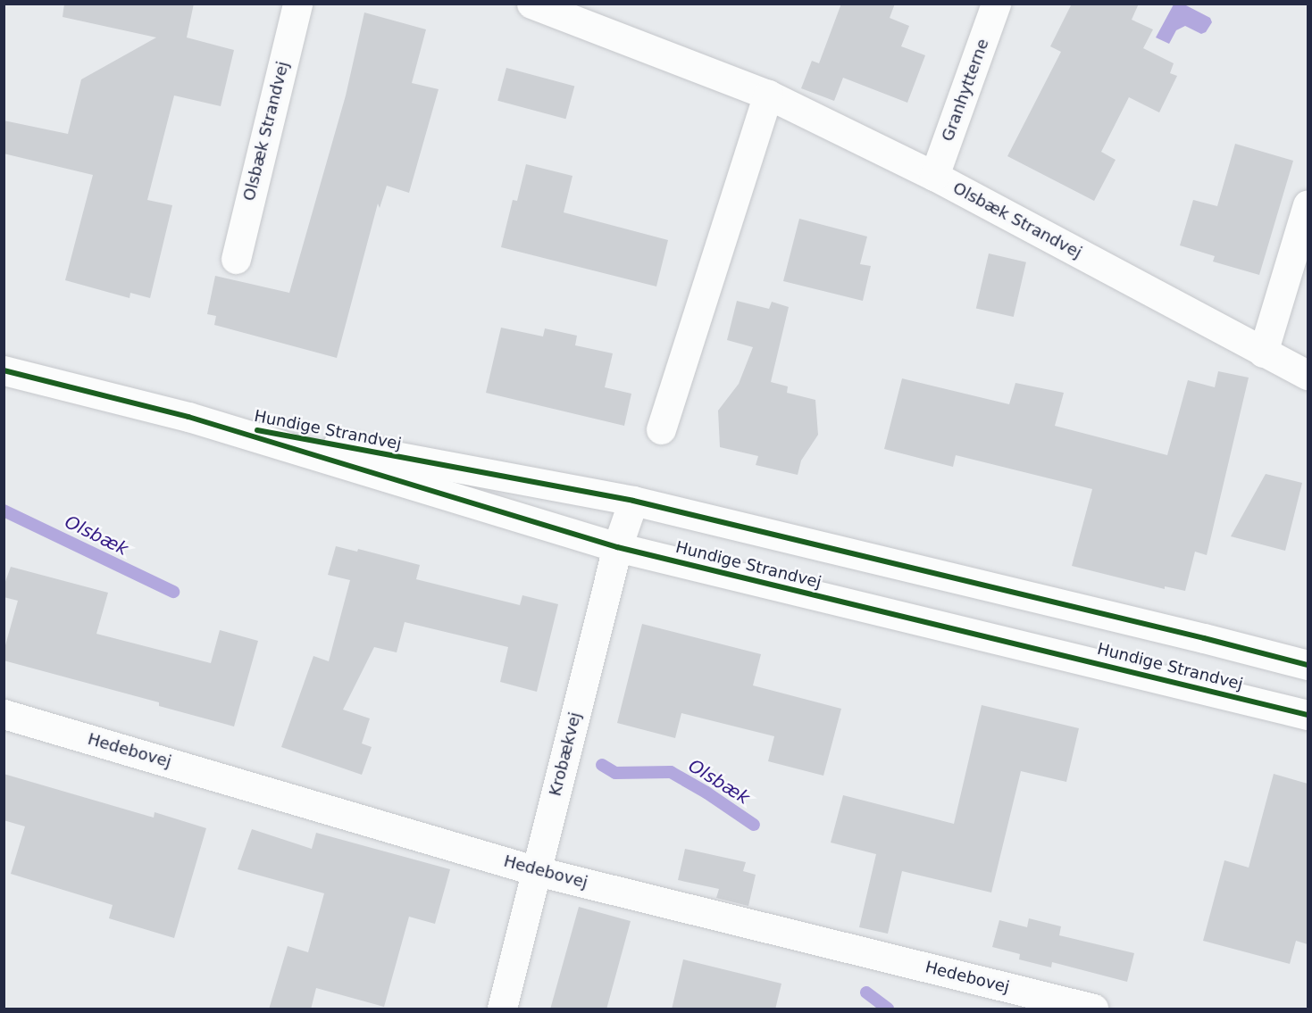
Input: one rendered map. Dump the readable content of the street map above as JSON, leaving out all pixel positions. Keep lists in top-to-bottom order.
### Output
{
  "streets": {
    "street": [
      "Granhytterne",
      "Olsbæk Strandvej",
      "Hundige Strandvej",
      "Hedebovej",
      "Krobækvej"
    ]
  },
  "crossings": [
    ["Granhytterne", "Olsbæk Strandvej"],
    ["Hundige Strandvej", "Krobækvej"],
    ["Hedebovej", "Krobækvej"]
  ],
  "water": ["Olsbæk"]
}
